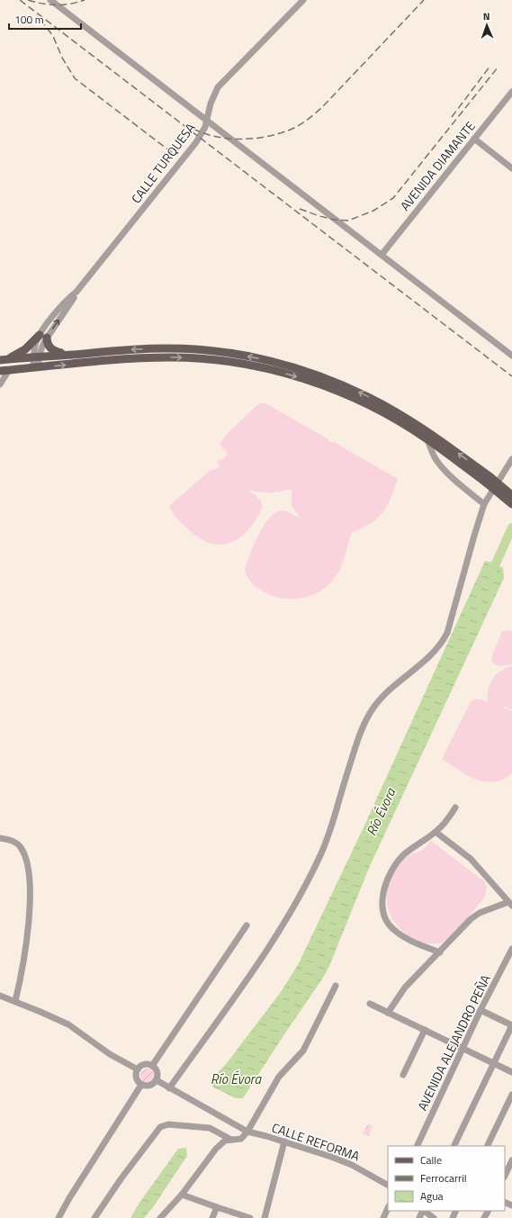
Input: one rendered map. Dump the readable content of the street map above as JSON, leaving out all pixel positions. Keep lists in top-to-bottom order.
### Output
{
  "streets": {
    "street": [
      "CALLE TURQUESA",
      "AVENIDA DIAMANTE",
      "AVENIDA ALEJANDRO PEÑA",
      "CALLE REFORMA"
    ]
  },
  "water": ["Río Évora"],
  "legend": ["Calle", "Ferrocarril", "Agua"],
  "scale_bar": "100 m",
  "north": "top"
}
